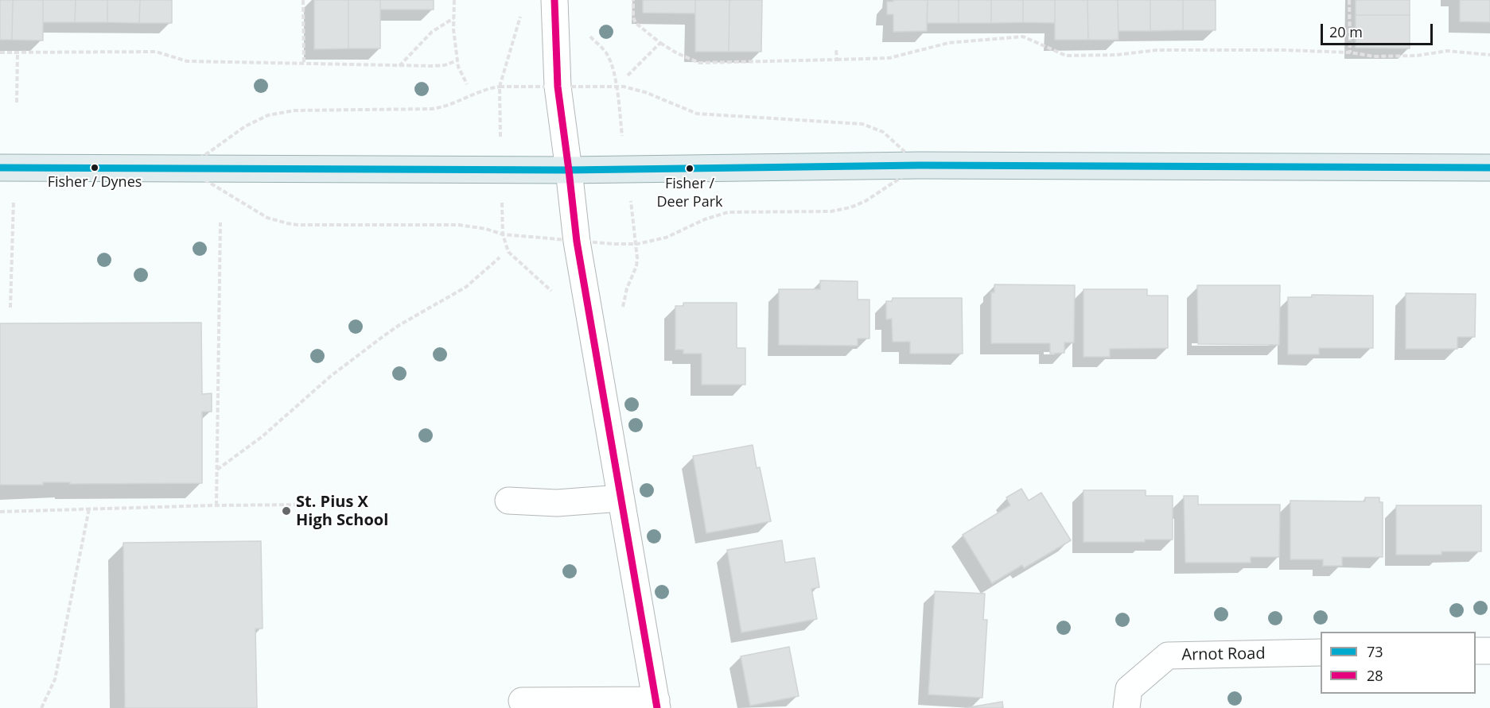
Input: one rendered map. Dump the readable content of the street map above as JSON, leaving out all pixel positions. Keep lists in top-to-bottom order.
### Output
{
  "streets": {
    "street": ["Arnot Road"]
  },
  "places": ["Fisher / Dynes", "Fisher / Deer Park", "St. Pius X High School"],
  "lines": ["transit line 28", "transit line 73"],
  "legend": ["73", "28"],
  "scale_bar": "20 m"
}
